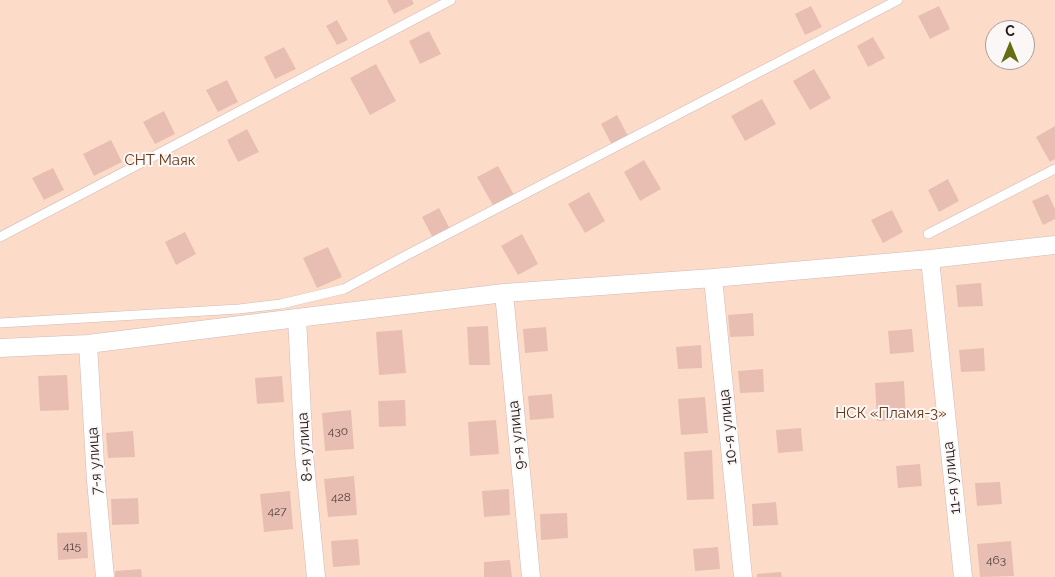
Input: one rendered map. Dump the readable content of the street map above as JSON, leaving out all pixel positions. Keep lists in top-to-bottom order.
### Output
{
  "streets": {
    "street": [
      "10-я улица",
      "9-я улица",
      "8-я улица",
      "7-я улица",
      "11-я улица"
    ]
  },
  "parks": ["СНТ Маяк", "НСК «Пламя-3»"],
  "house_numbers": [
    "430",
    "428",
    "427",
    "415",
    "463"
  ],
  "north": "top"
}
